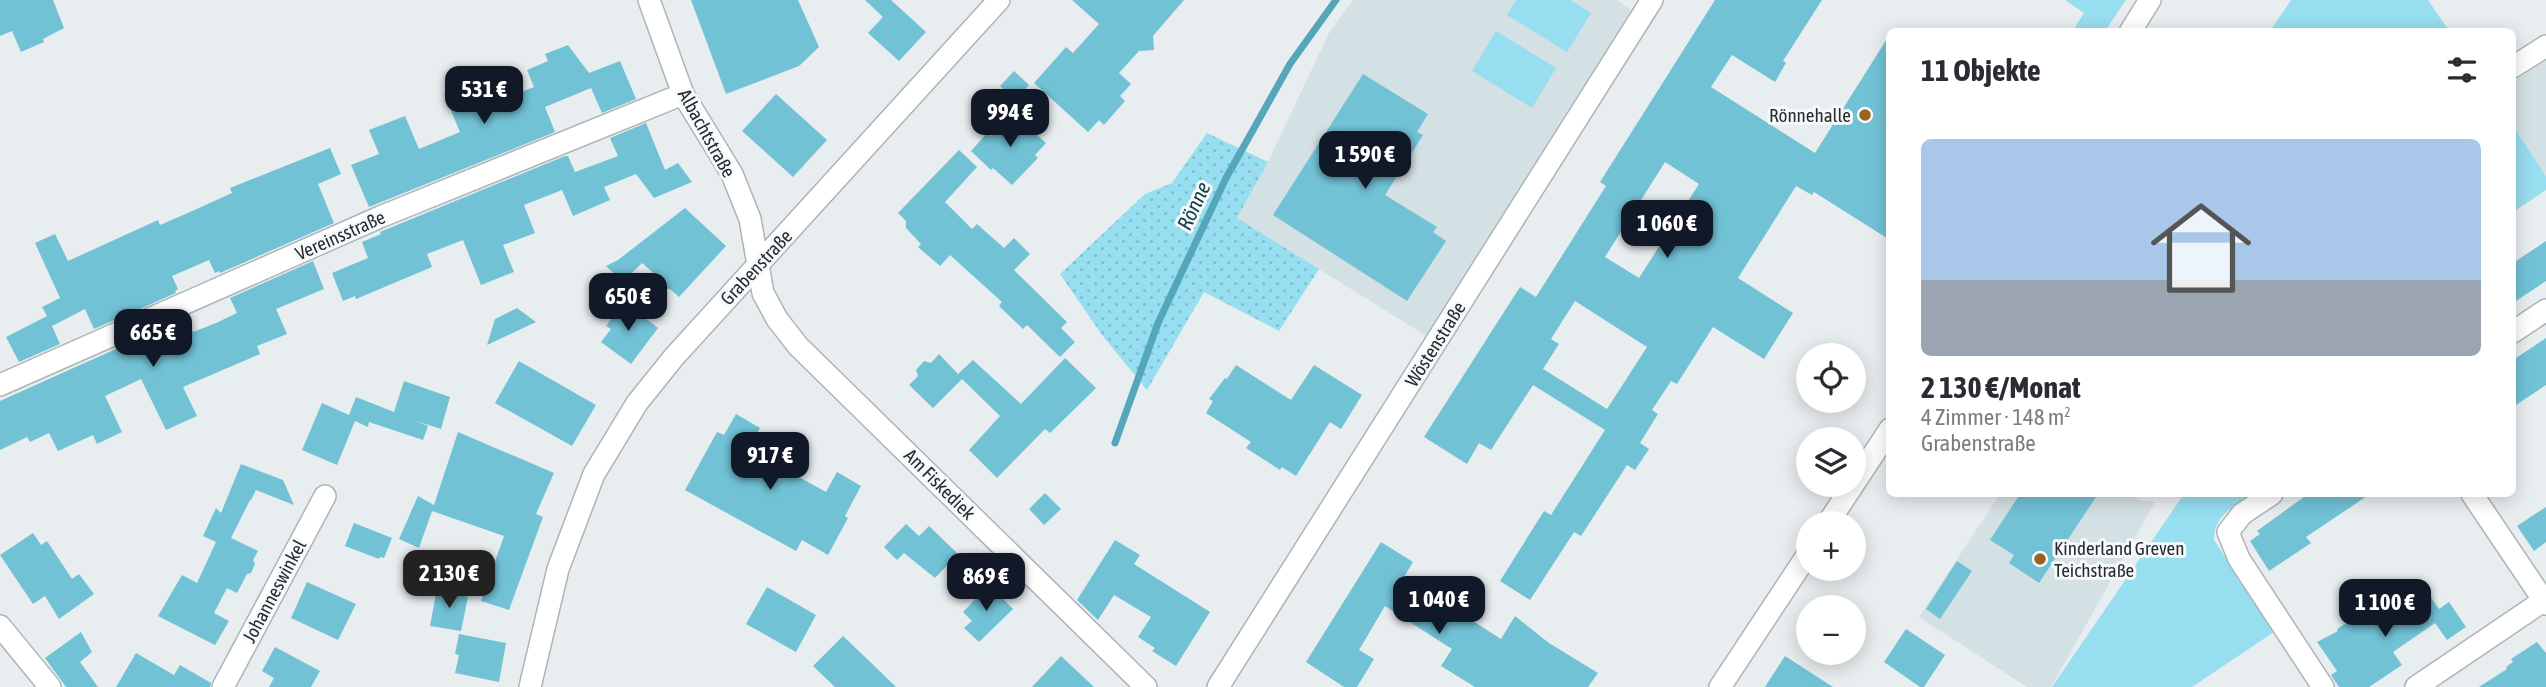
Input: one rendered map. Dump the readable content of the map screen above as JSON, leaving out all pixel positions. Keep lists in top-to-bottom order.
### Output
{
  "streets": {
    "street": [
      "Albachtstraße",
      "Vereinsstraße",
      "Grabenstraße",
      "Wöstenstraße",
      "Am Fiskediek",
      "Johanneswinkel"
    ]
  },
  "crossings": [
    ["Albachtstraße", "Vereinsstraße"],
    ["Albachtstraße", "Grabenstraße"],
    ["Albachtstraße", "Am Fiskediek"],
    ["Grabenstraße", "Am Fiskediek"]
  ],
  "water": ["Rönne"],
  "places": ["Rönnehalle", "Kinderland Greven Teichstraße"],
  "page": {
    "heading": "11 Objekte",
    "price": [
      "531 €",
      "994 €",
      "1 590 €",
      "1 060 €",
      "650 €",
      "665 €",
      "917 €",
      "2 130 €",
      "869 €",
      "1 040 €",
      "1 100 €"
    ],
    "list": [
      {
        "name": "2 130 €/Monat",
        "note": "4 Zimmer · 148 m² · Grabenstraße"
      }
    ],
    "map_buttons": ["+", "−"]
  }
}
